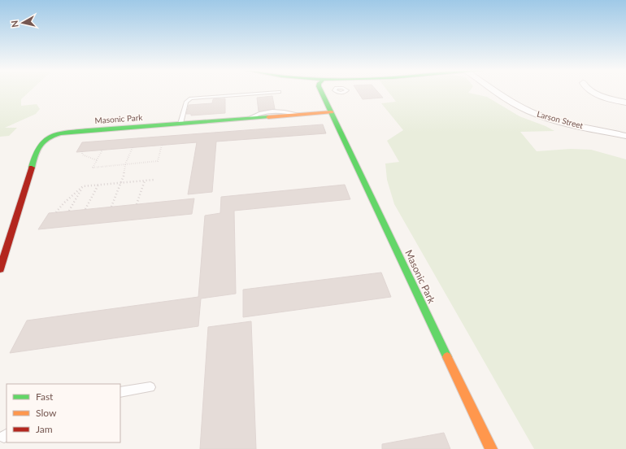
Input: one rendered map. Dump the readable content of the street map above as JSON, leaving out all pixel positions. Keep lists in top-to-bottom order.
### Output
{
  "streets": {
    "street": ["Masonic Park", "Larson Street"]
  },
  "legend": ["Fast", "Slow", "Jam"],
  "north": "left"
}
